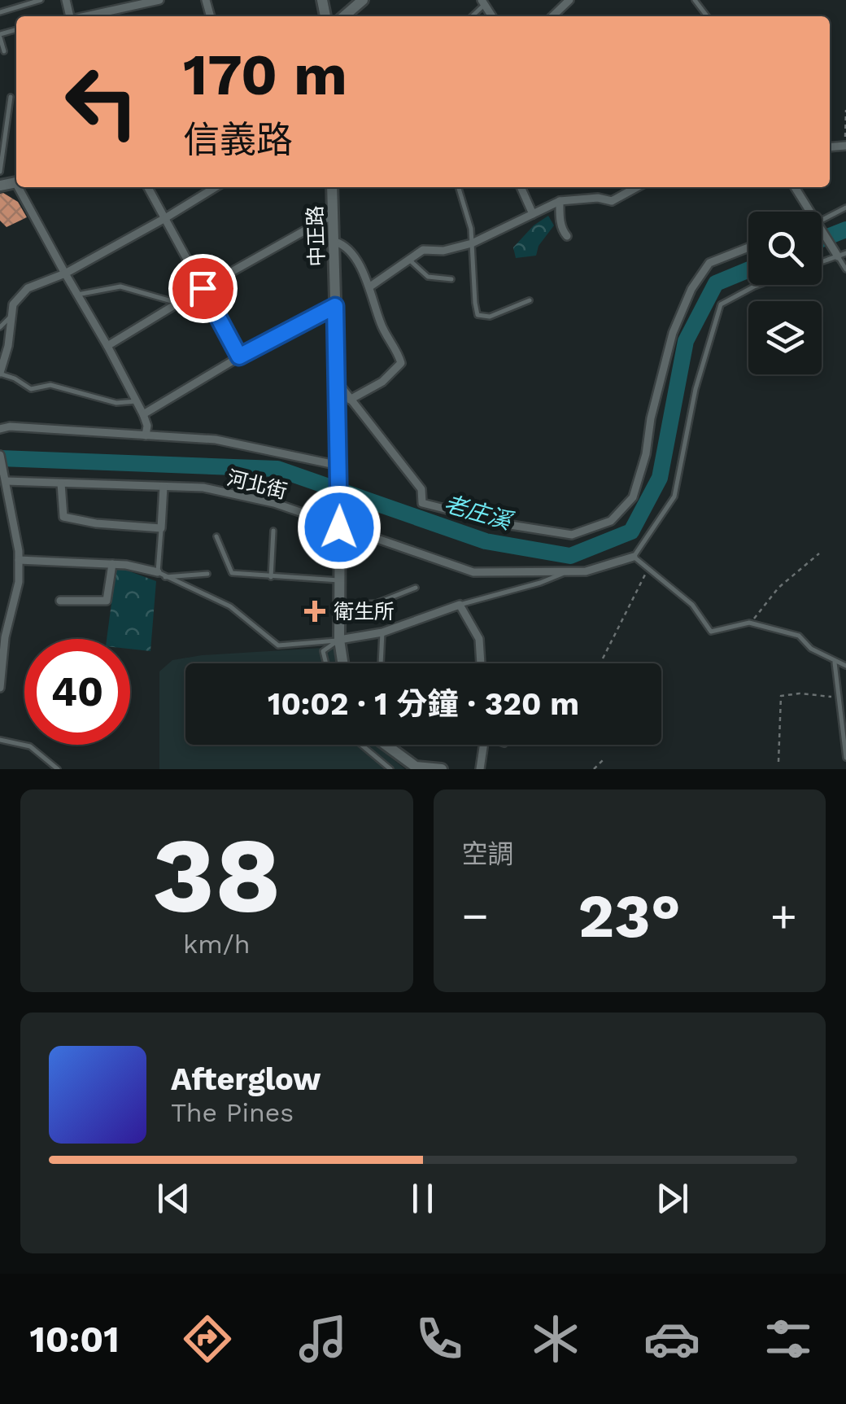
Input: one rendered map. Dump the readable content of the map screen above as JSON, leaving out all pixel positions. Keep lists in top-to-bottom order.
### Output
{
  "streets": {
    "street": ["中正路", "河北街"]
  },
  "crossings": [
    ["中正路", "河北街"]
  ],
  "water": ["老庄溪"],
  "places": {
    "health": ["衛生所"]
  },
  "page": {
    "turn": ["170 m", "信義路"],
    "limit": "40",
    "trip": "10:02 · 1 分鐘 · 320 m",
    "tile": [
      ["38", "km/h"],
      "空調"
    ],
    "heat": ["−", "23°", "+"],
    "song": ["Afterglow", "The Pines"],
    "tabs": "10:01"
  }
}
